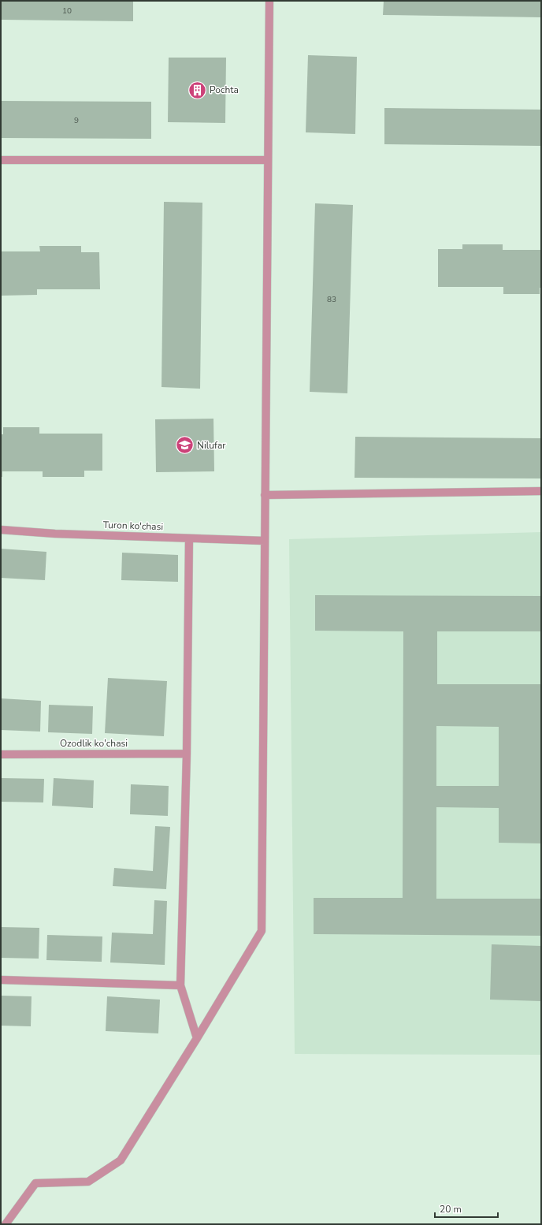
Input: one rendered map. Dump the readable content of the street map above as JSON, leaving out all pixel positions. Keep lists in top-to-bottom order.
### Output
{
  "streets": {
    "street": ["Turon ko'chasi", "Ozodlik ko'chasi"]
  },
  "places": {
    "building": ["Pochta"],
    "school or university": ["Nilufar"]
  },
  "house_numbers": ["10", "9", "83"],
  "scale_bar": "20 m"
}
